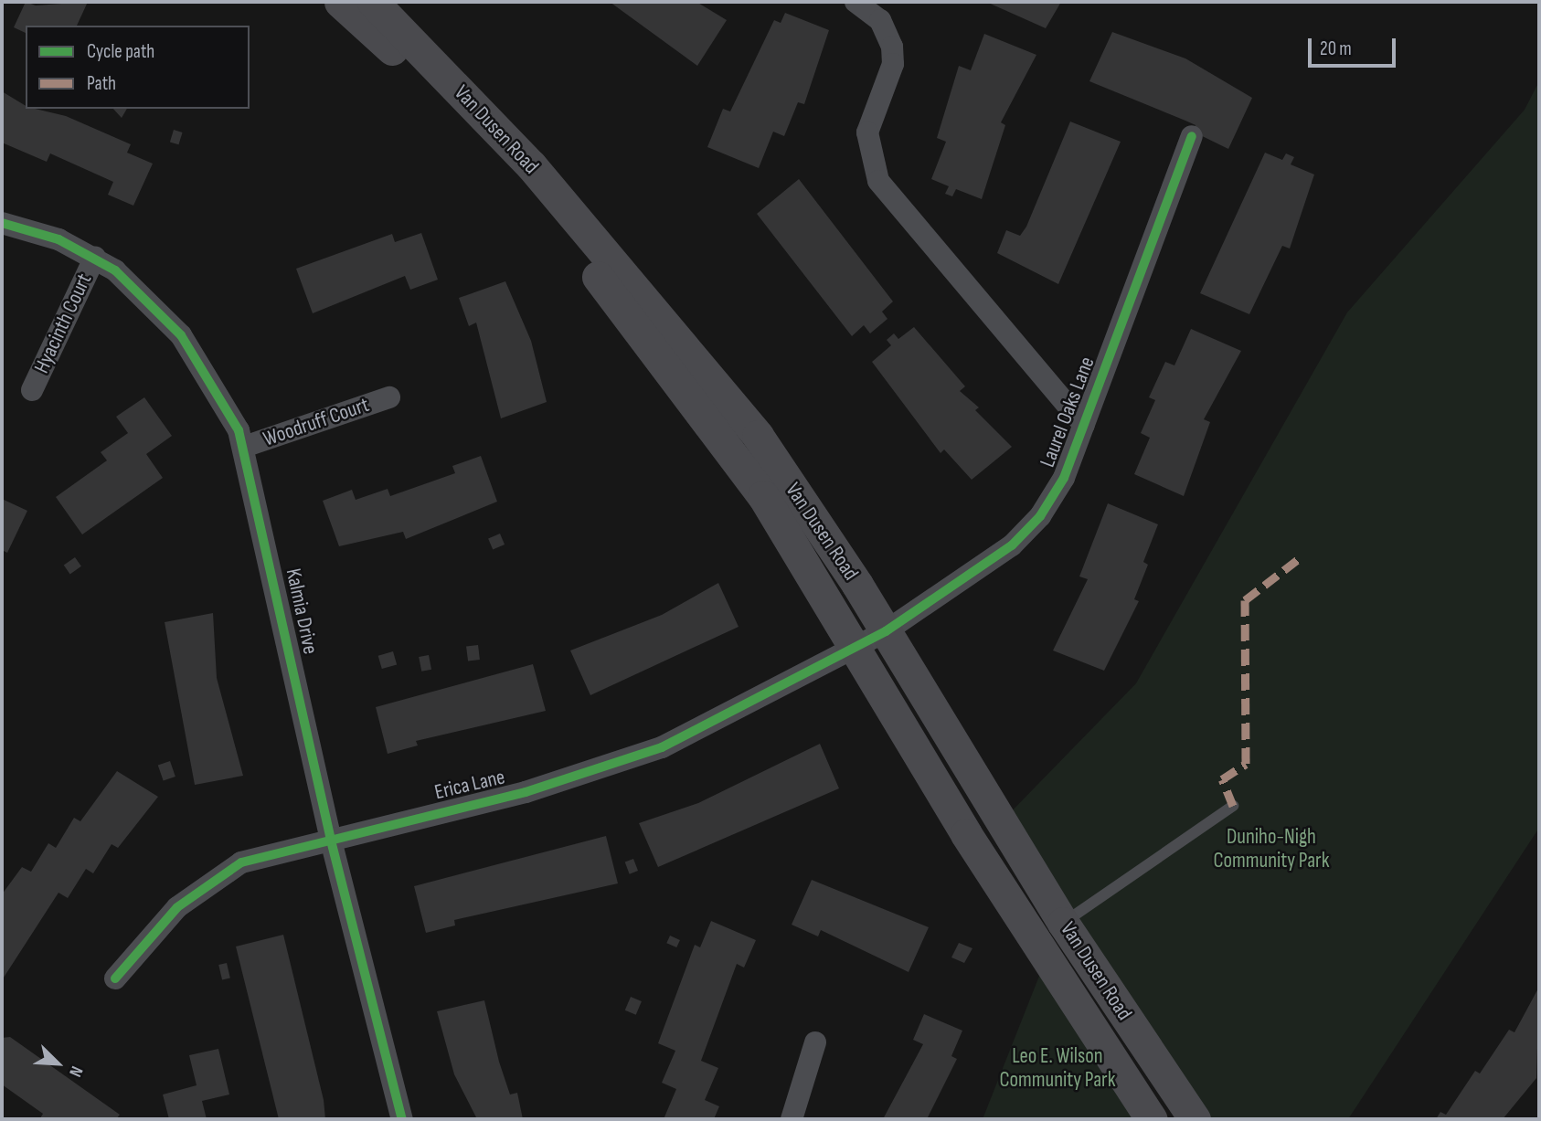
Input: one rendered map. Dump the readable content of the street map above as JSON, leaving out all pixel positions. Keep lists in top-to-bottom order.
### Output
{
  "streets": {
    "main road": ["Van Dusen Road"],
    "street": [
      "Hyacinth Court",
      "Laurel Oaks Lane",
      "Woodruff Court",
      "Kalmia Drive",
      "Erica Lane"
    ]
  },
  "crossings": [
    ["Van Dusen Road", "Laurel Oaks Lane"],
    ["Van Dusen Road", "Erica Lane"],
    ["Hyacinth Court", "Kalmia Drive"],
    ["Laurel Oaks Lane", "Erica Lane"],
    ["Woodruff Court", "Kalmia Drive"],
    ["Kalmia Drive", "Erica Lane"]
  ],
  "parks": ["Duniho-Nigh Community Park", "Leo E. Wilson Community Park"],
  "legend": ["Cycle path", "Path"],
  "scale_bar": "20 m",
  "north": "bottom right"
}
